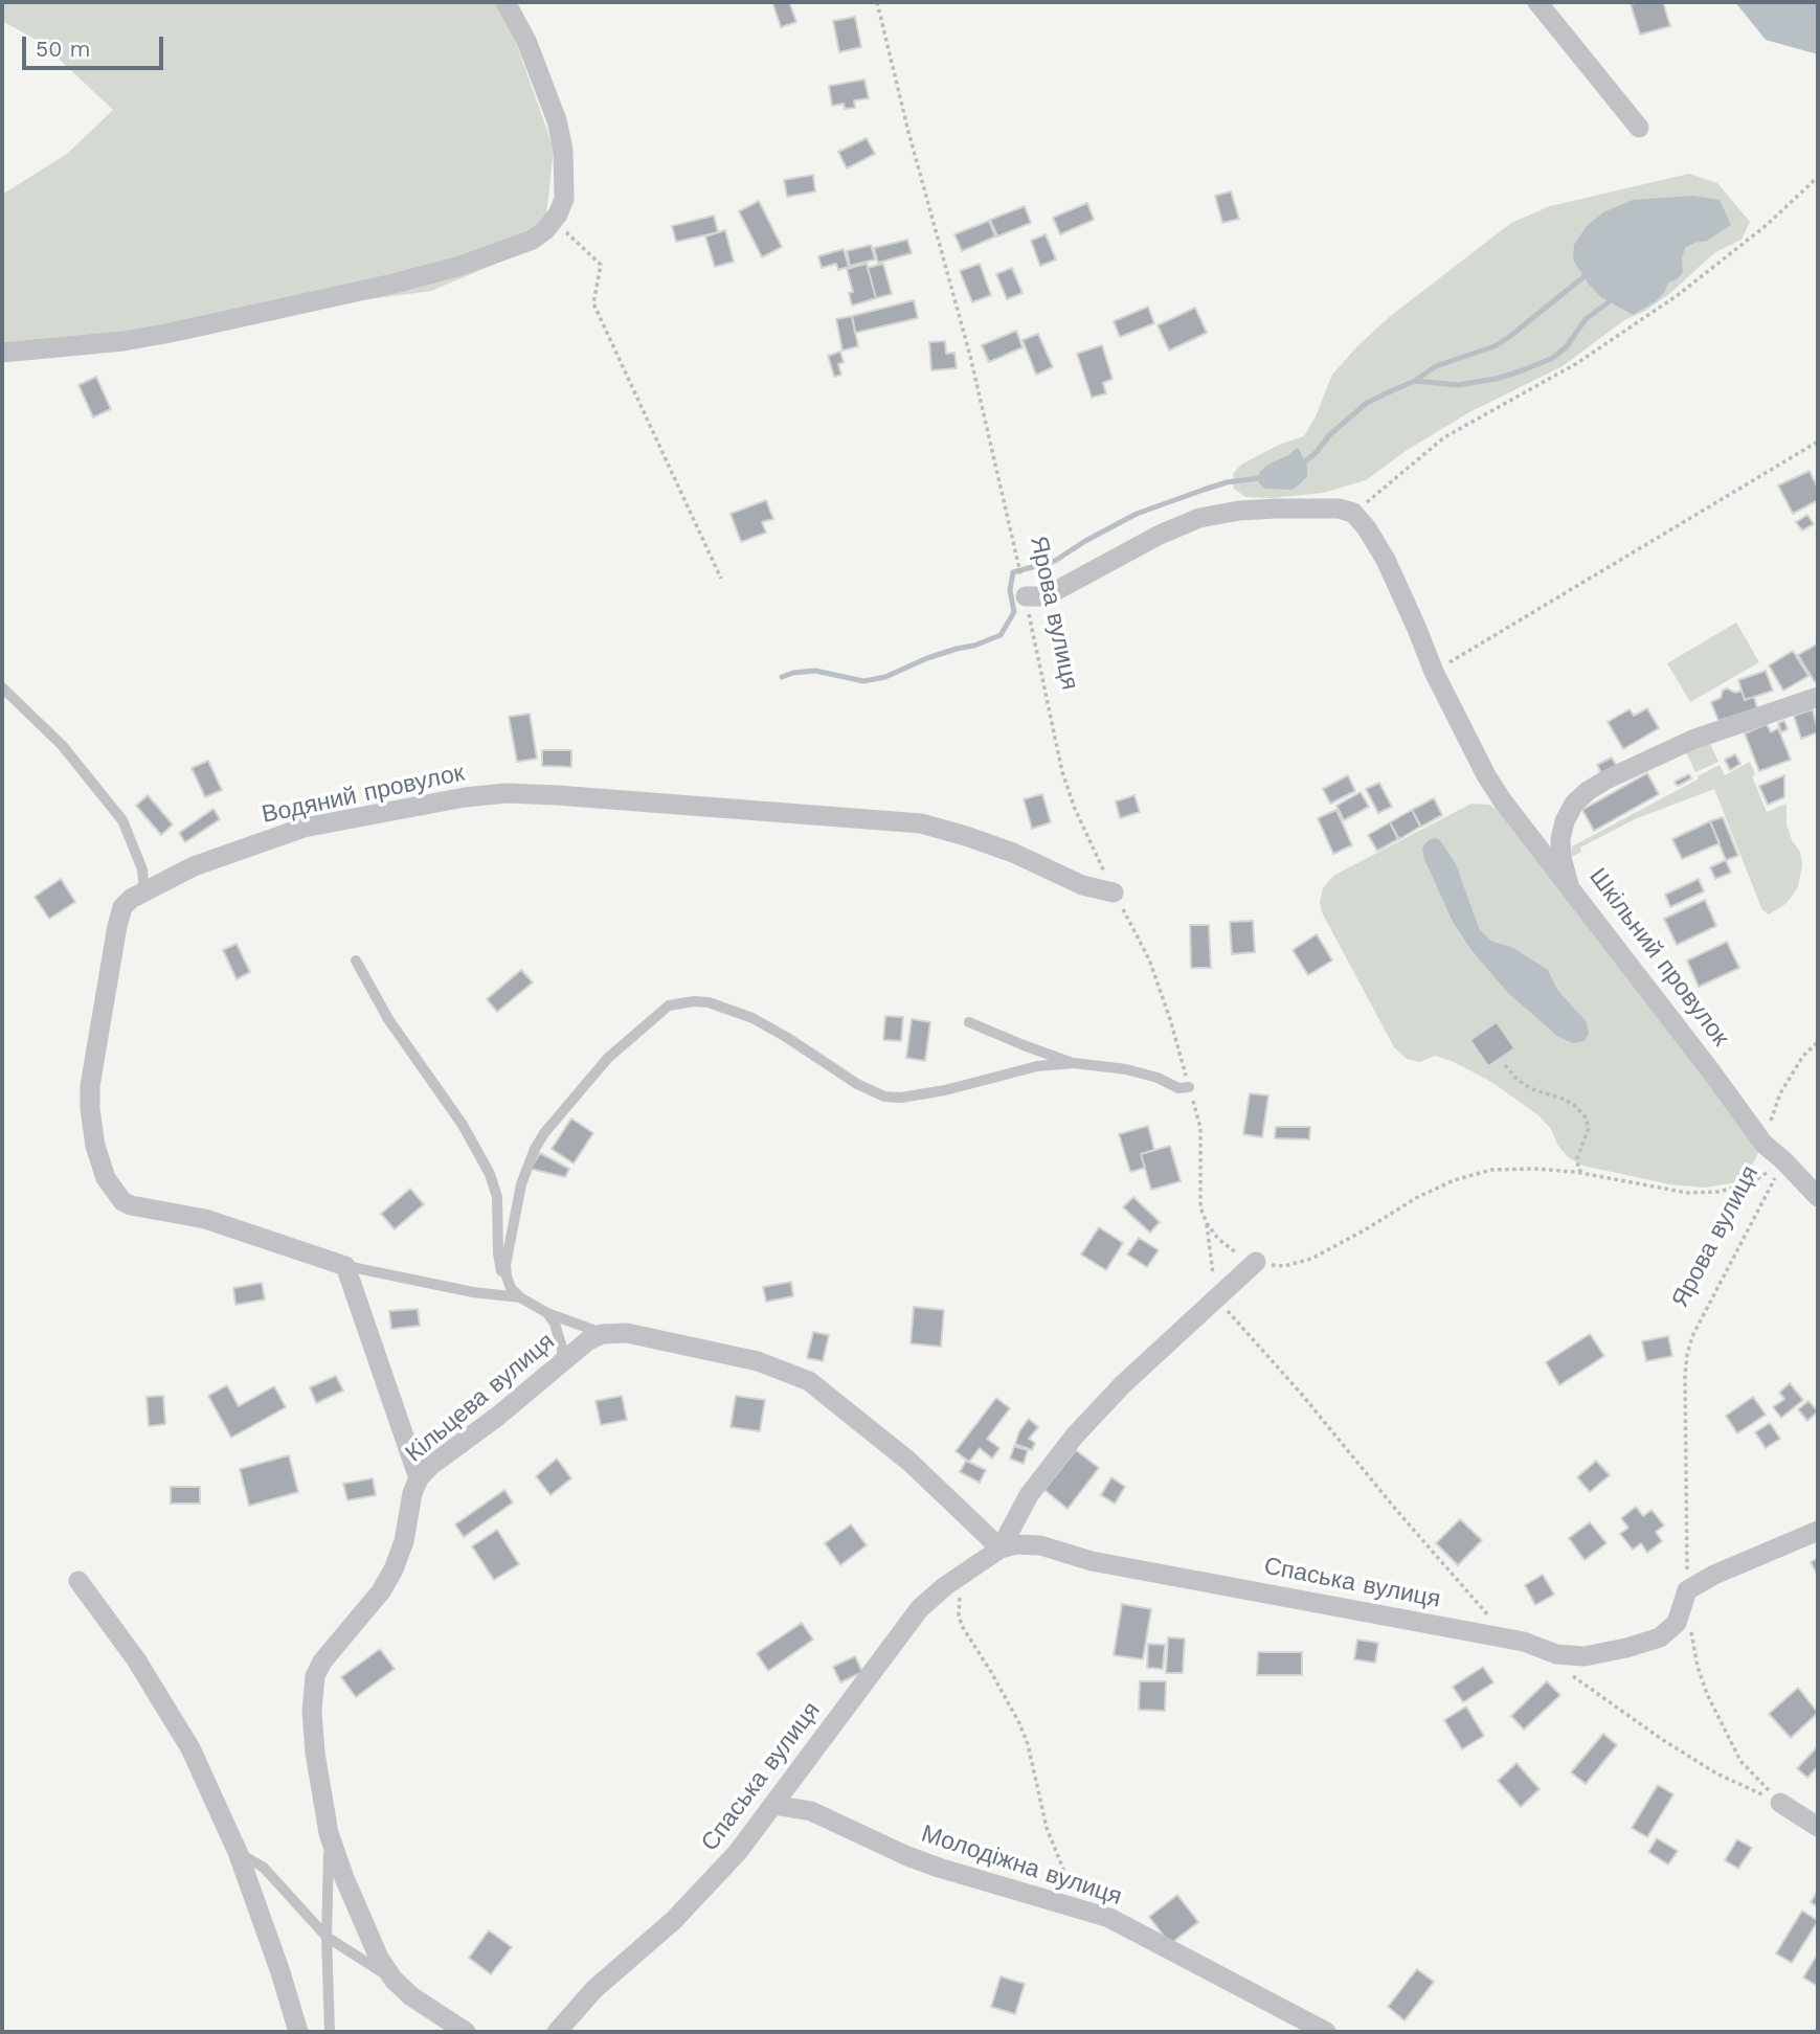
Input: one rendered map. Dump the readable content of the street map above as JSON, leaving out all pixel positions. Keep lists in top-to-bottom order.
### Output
{
  "streets": {
    "street": [
      "Водяний провулок",
      "Шкільний провулок",
      "Кільцева вулиця",
      "Спаська вулиця",
      "Молодіжна вулиця"
    ],
    "path": ["Ярова вулиця"]
  },
  "crossings": [
    ["Ярова вулиця", "Водяний провулок"],
    ["Ярова вулиця", "Шкільний провулок"],
    ["Ярова вулиця", "Спаська вулиця"],
    ["Спаська вулиця", "Молодіжна вулиця"]
  ],
  "scale_bar": "50 m"
}
